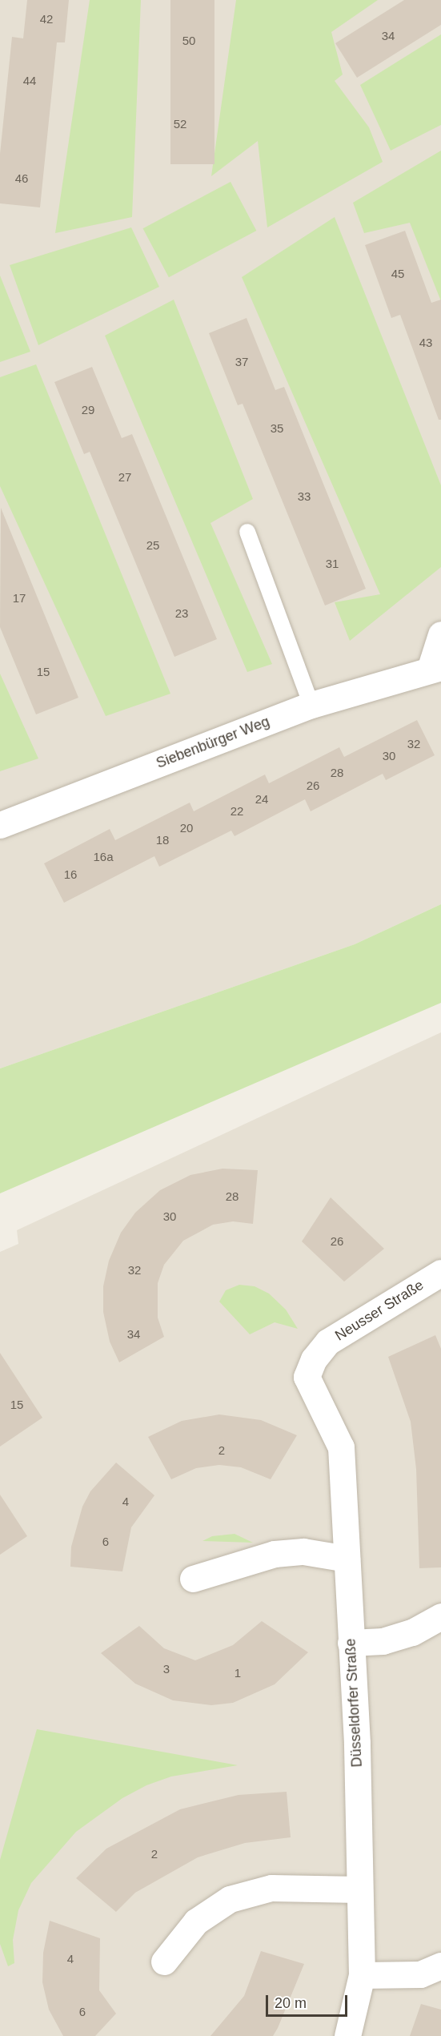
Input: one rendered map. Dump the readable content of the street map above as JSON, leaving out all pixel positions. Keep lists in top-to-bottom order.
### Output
{
  "streets": {
    "street": ["Siebenbürger Weg", "Neusser Straße", "Düsseldorfer Straße"]
  },
  "crossings": [
    ["Neusser Straße", "Düsseldorfer Straße"]
  ],
  "house_numbers": [
    "42",
    "34",
    "50",
    "44",
    "52",
    "46",
    "45",
    "43",
    "37",
    "29",
    "35",
    "27",
    "33",
    "25",
    "31",
    "17",
    "23",
    "15",
    "32",
    "30",
    "28",
    "26",
    "24",
    "22",
    "20",
    "18",
    "16a",
    "16",
    "28",
    "30",
    "26",
    "32",
    "34",
    "15",
    "2",
    "4",
    "6",
    "3",
    "1",
    "2",
    "4",
    "6"
  ],
  "scale_bar": "20 m"
}
